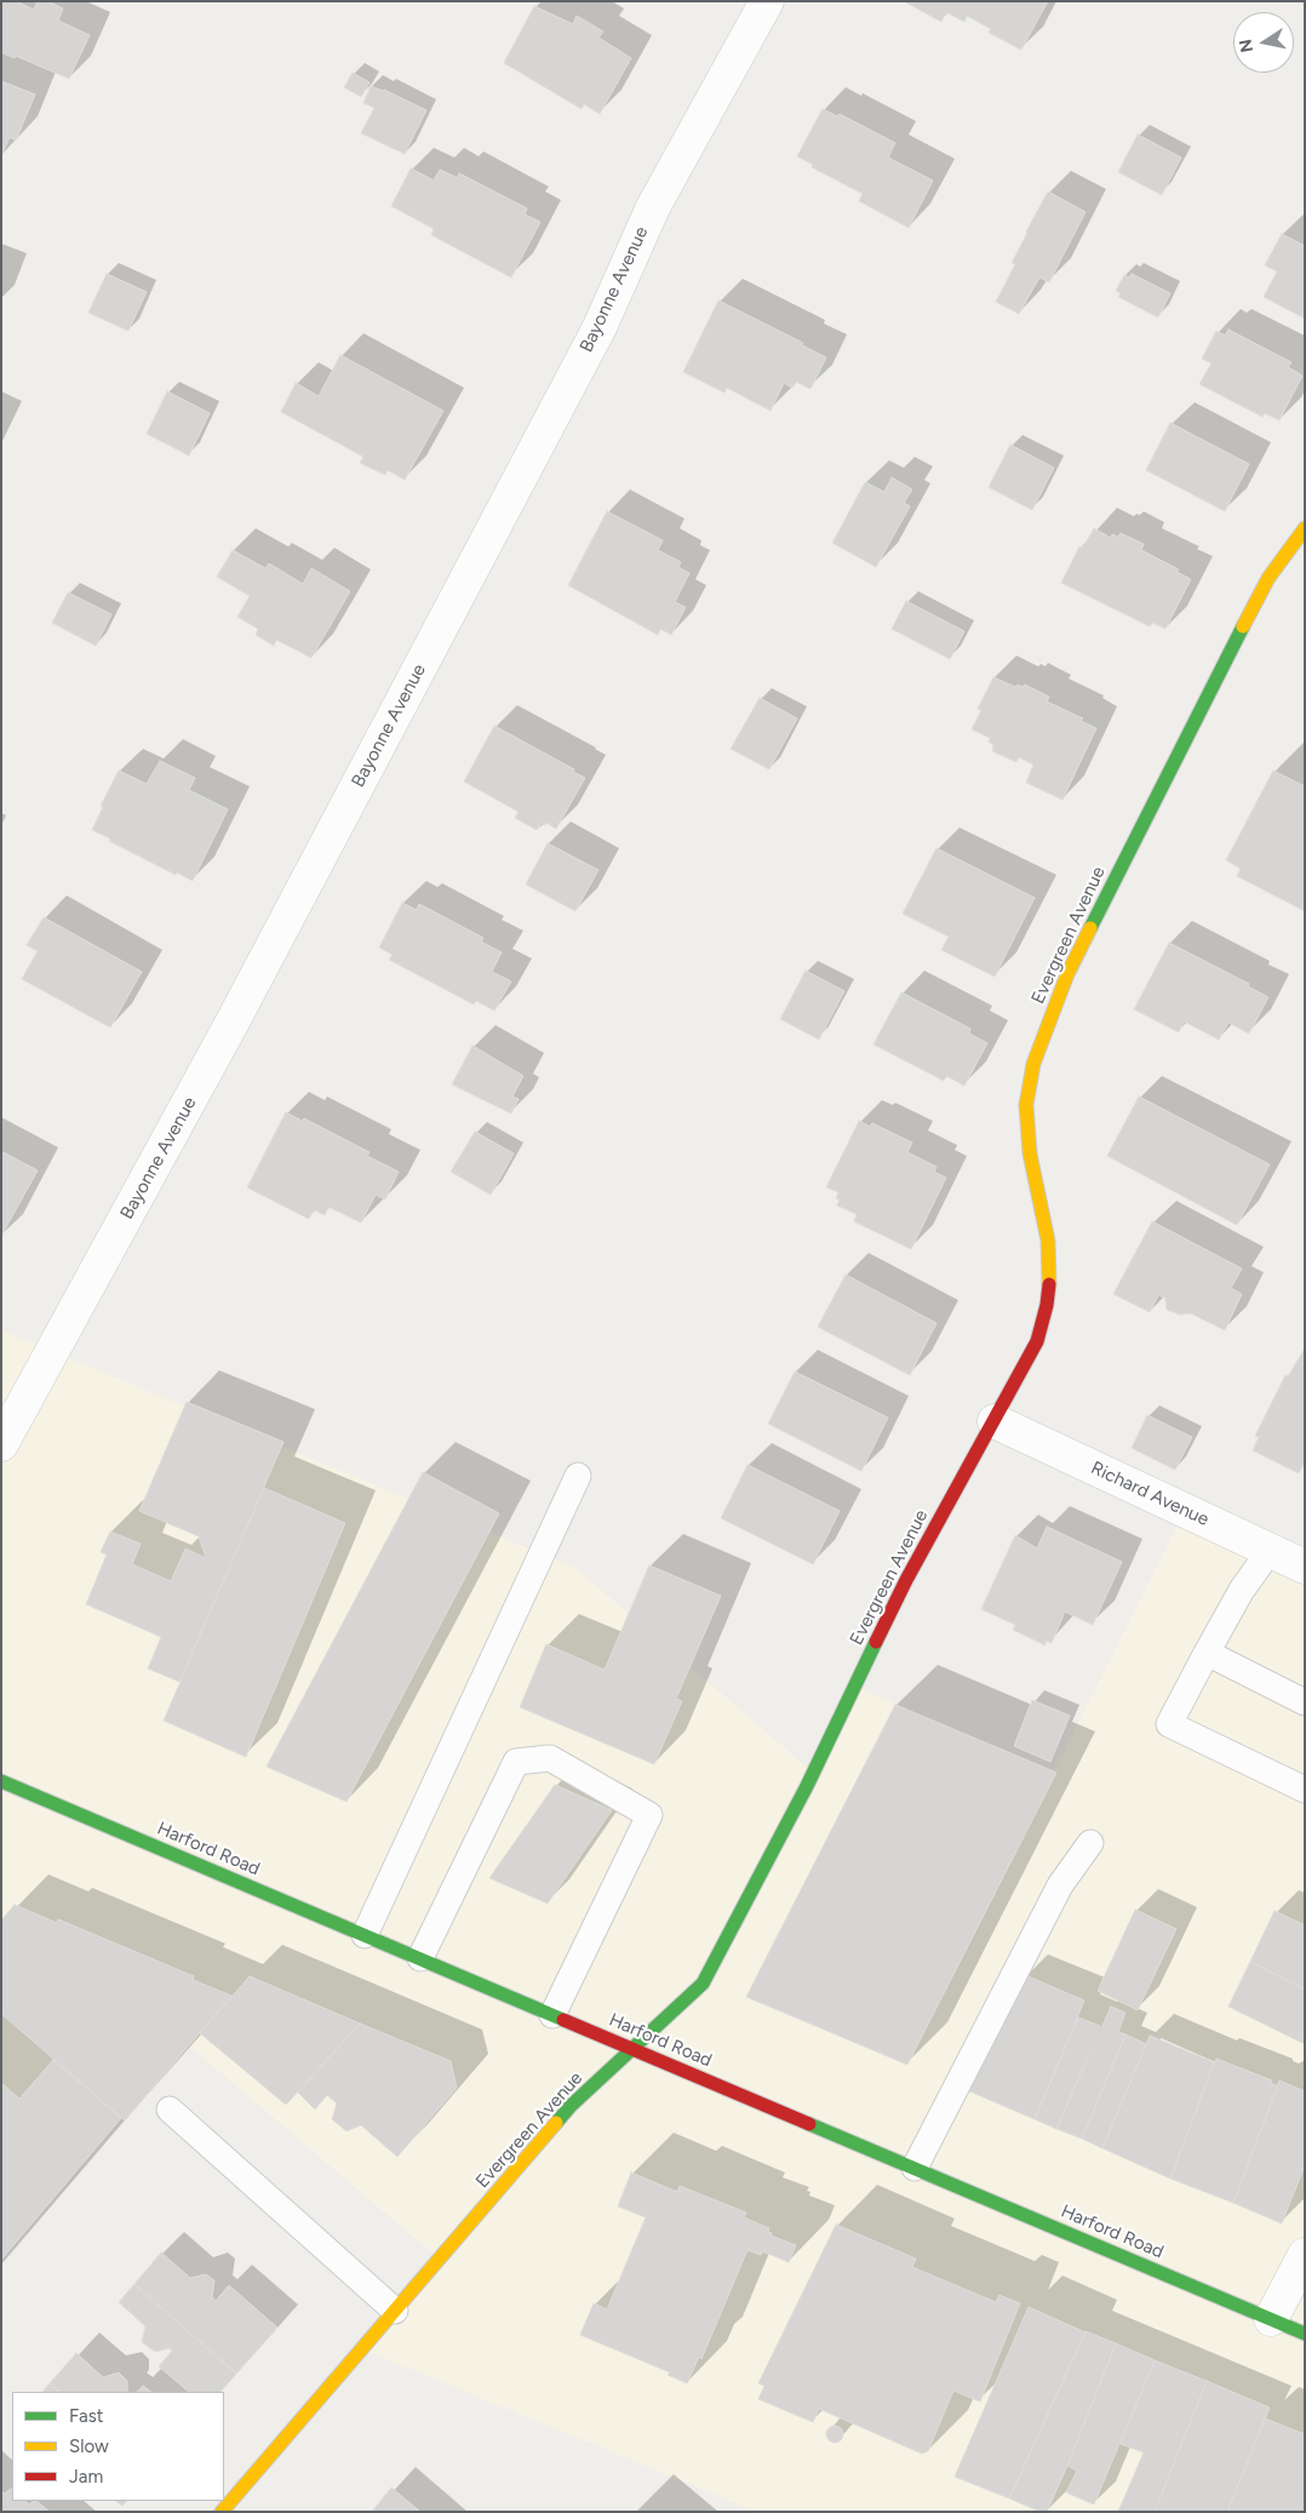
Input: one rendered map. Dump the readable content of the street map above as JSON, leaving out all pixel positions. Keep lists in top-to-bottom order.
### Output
{
  "streets": {
    "street": [
      "Bayonne Avenue",
      "Evergreen Avenue",
      "Richard Avenue",
      "Harford Road"
    ]
  },
  "crossings": [
    ["Evergreen Avenue", "Richard Avenue"],
    ["Evergreen Avenue", "Harford Road"]
  ],
  "legend": ["Fast", "Slow", "Jam"],
  "north": "left"
}
